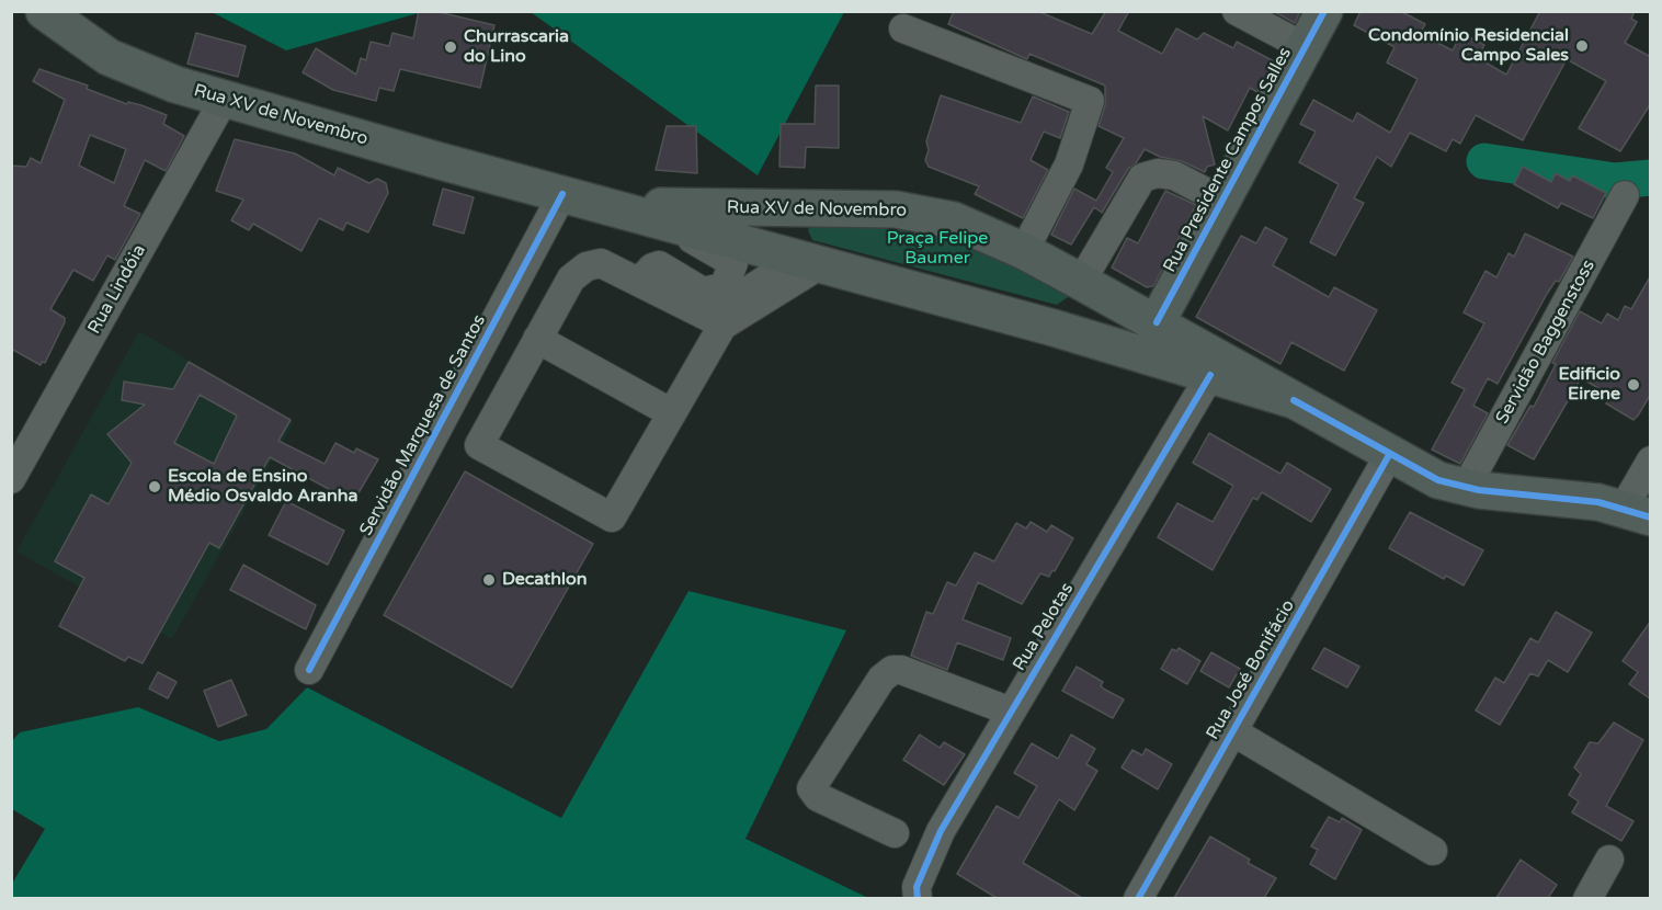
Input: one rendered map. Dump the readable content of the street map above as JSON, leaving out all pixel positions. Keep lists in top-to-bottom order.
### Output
{
  "streets": {
    "main road": ["Rua XV de Novembro", "Rua Presidente Campos Salles"],
    "street": [
      "Rua Lindóia",
      "Servidão Baggenstoss",
      "Servidão Marquesa de Santos",
      "Rua Pelotas",
      "Rua José Bonifácio"
    ]
  },
  "crossings": [
    ["Rua XV de Novembro", "Rua Presidente Campos Salles"],
    ["Rua XV de Novembro", "Rua Lindóia"],
    ["Rua XV de Novembro", "Servidão Baggenstoss"],
    ["Rua XV de Novembro", "Servidão Marquesa de Santos"],
    ["Rua XV de Novembro", "Rua Pelotas"],
    ["Rua XV de Novembro", "Rua José Bonifácio"]
  ],
  "parks": ["Praça Felipe Baumer"],
  "places": [
    "Condomínio Residencial Campo Sales",
    "Churrascaria do Lino",
    "Edificio Eirene",
    "Escola de Ensino Médio Osvaldo Aranha",
    "Decathlon"
  ]
}
